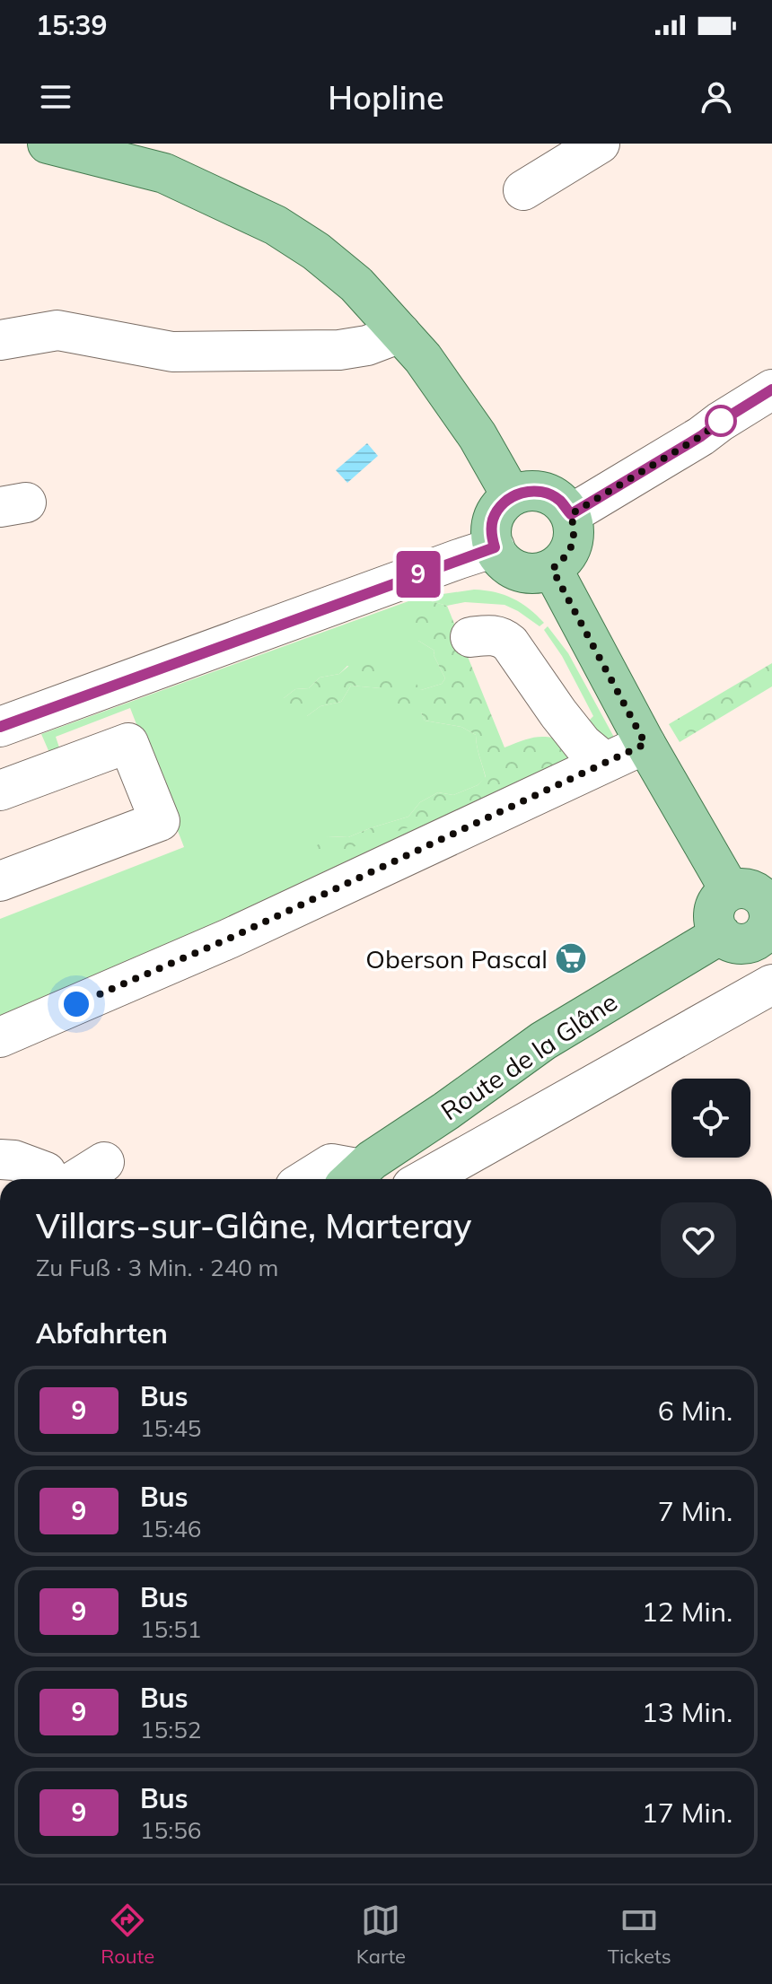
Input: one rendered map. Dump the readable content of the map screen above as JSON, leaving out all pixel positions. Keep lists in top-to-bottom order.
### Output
{
  "streets": {
    "main road": ["Route de la Glâne"]
  },
  "places": {
    "supermarket": ["Oberson Pascal"]
  },
  "lines": ["bus line 9"],
  "page": {
    "status": "15:39",
    "header": "Hopline",
    "on_map": "9",
    "heading": [
      ["Villars-sur-Glâne, Marteray", "Zu Fuß · 3 Min. · 240 m"],
      "Abfahrten"
    ],
    "list": [
      {
        "mark": "9",
        "name": "Bus",
        "note": "15:45",
        "value": "6 Min."
      },
      {
        "mark": "9",
        "name": "Bus",
        "note": "15:46",
        "value": "7 Min."
      },
      {
        "mark": "9",
        "name": "Bus",
        "note": "15:51",
        "value": "12 Min."
      },
      {
        "mark": "9",
        "name": "Bus",
        "note": "15:52",
        "value": "13 Min."
      },
      {
        "mark": "9",
        "name": "Bus",
        "note": "15:56",
        "value": "17 Min."
      }
    ],
    "tabs": ["Route", "Karte", "Tickets"]
  }
}
